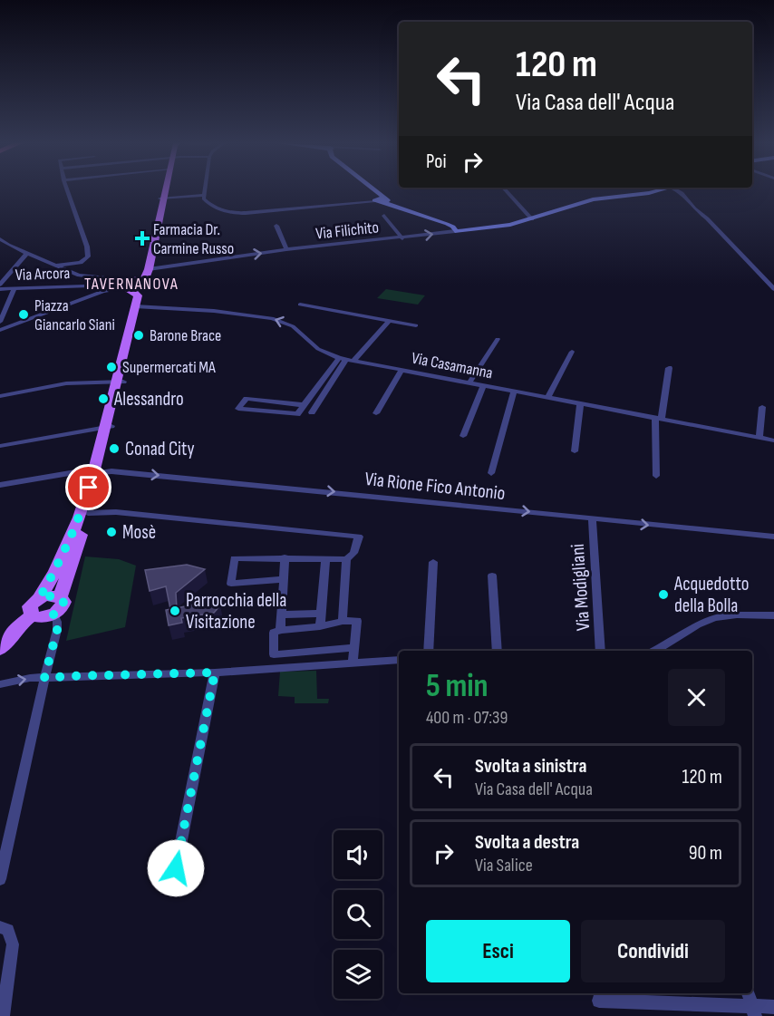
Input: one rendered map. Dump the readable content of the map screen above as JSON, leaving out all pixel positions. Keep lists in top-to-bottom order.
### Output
{
  "streets": {
    "street": [
      "Via Filichito",
      "Via Arcora",
      "Via Casamanna",
      "Via Rione Fico Antonio",
      "Via Modigliani"
    ]
  },
  "crossings": [
    ["Via Rione Fico Antonio", "Via Modigliani"]
  ],
  "one_way": ["Via Rione Fico Antonio"],
  "districts": ["TAVERNANOVA"],
  "places": {
    "health": ["Farmacia Dr. Carmine Russo"],
    "other": [
      "Piazza Giancarlo Siani",
      "Barone Brace",
      "Supermercati MA",
      "Alessandro",
      "Conad City",
      "Mosè",
      "Acquedotto della Bolla",
      "Parrocchia della Visitazione"
    ]
  },
  "page": {
    "turn": ["120 m", "Via Casa dell' Acqua"],
    "then": "Poi",
    "heading": ["5 min", "400 m · 07:39"],
    "list": [
      {
        "name": "Svolta a sinistra",
        "note": "Via Casa dell' Acqua",
        "value": "120 m"
      },
      {
        "name": "Svolta a destra",
        "note": "Via Salice",
        "value": "90 m"
      }
    ],
    "buttons": ["Esci", "Condividi"]
  }
}
